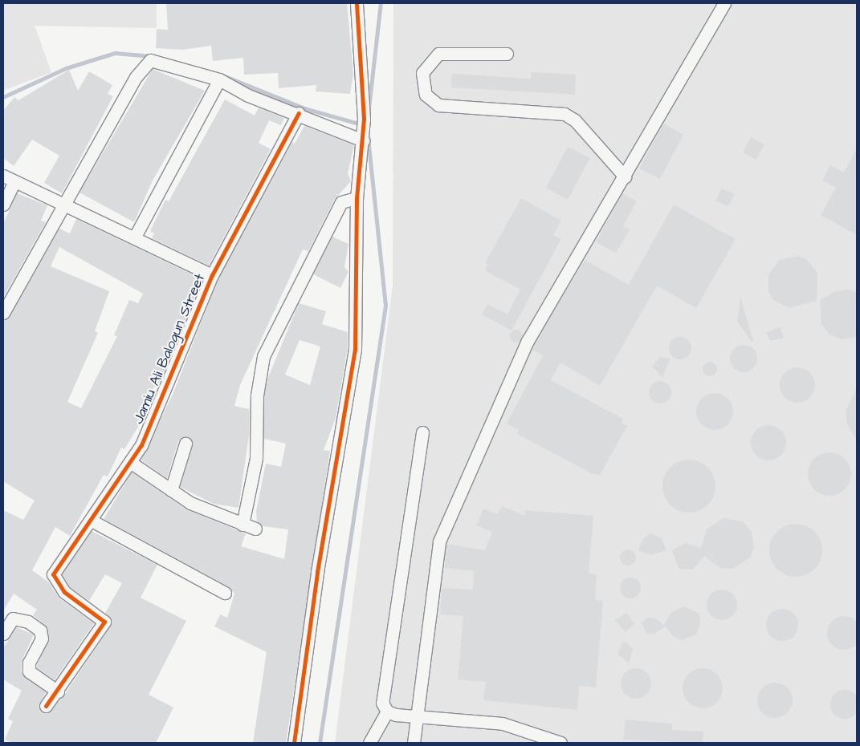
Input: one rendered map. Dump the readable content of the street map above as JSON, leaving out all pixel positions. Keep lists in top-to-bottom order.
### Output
{
  "streets": {
    "street": ["Jamiu Ali Balogun Street"]
  }
}
